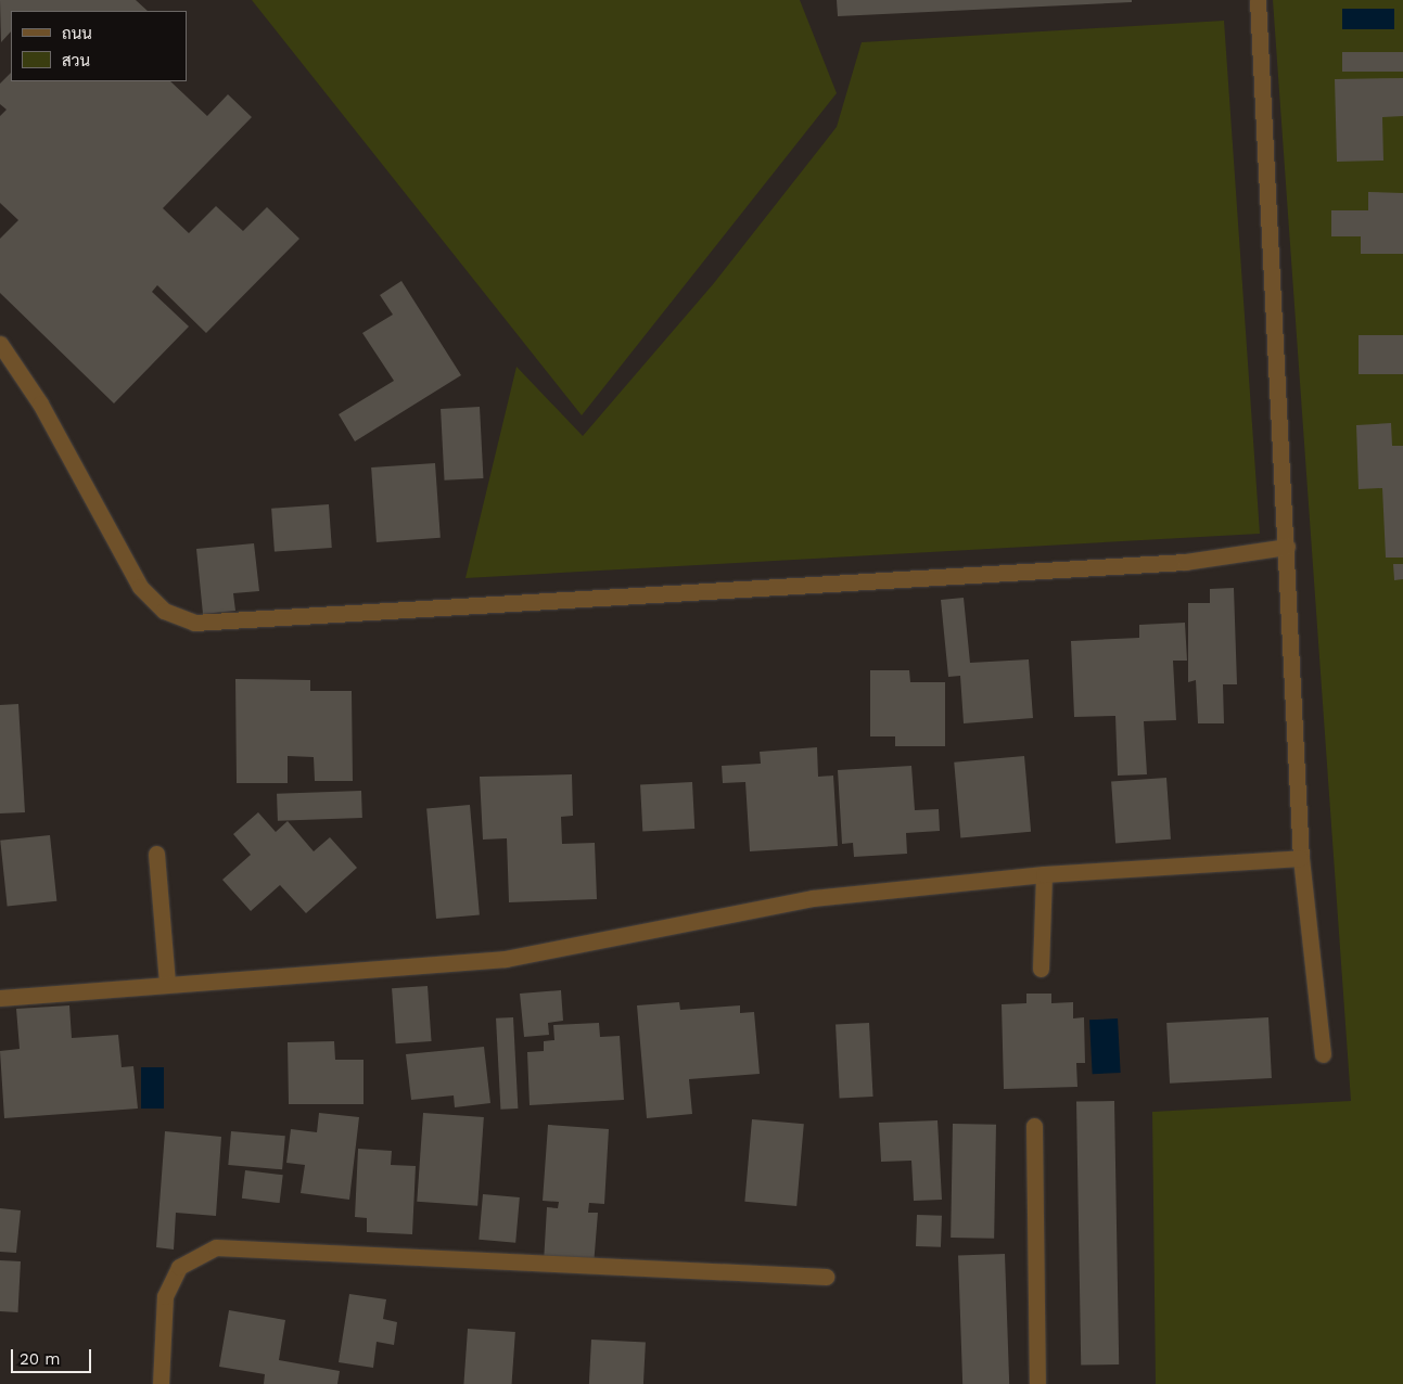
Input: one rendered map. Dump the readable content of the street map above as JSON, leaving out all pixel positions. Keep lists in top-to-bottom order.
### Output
{
  "legend": ["ถนน", "สวน"],
  "scale_bar": "20 m"
}
